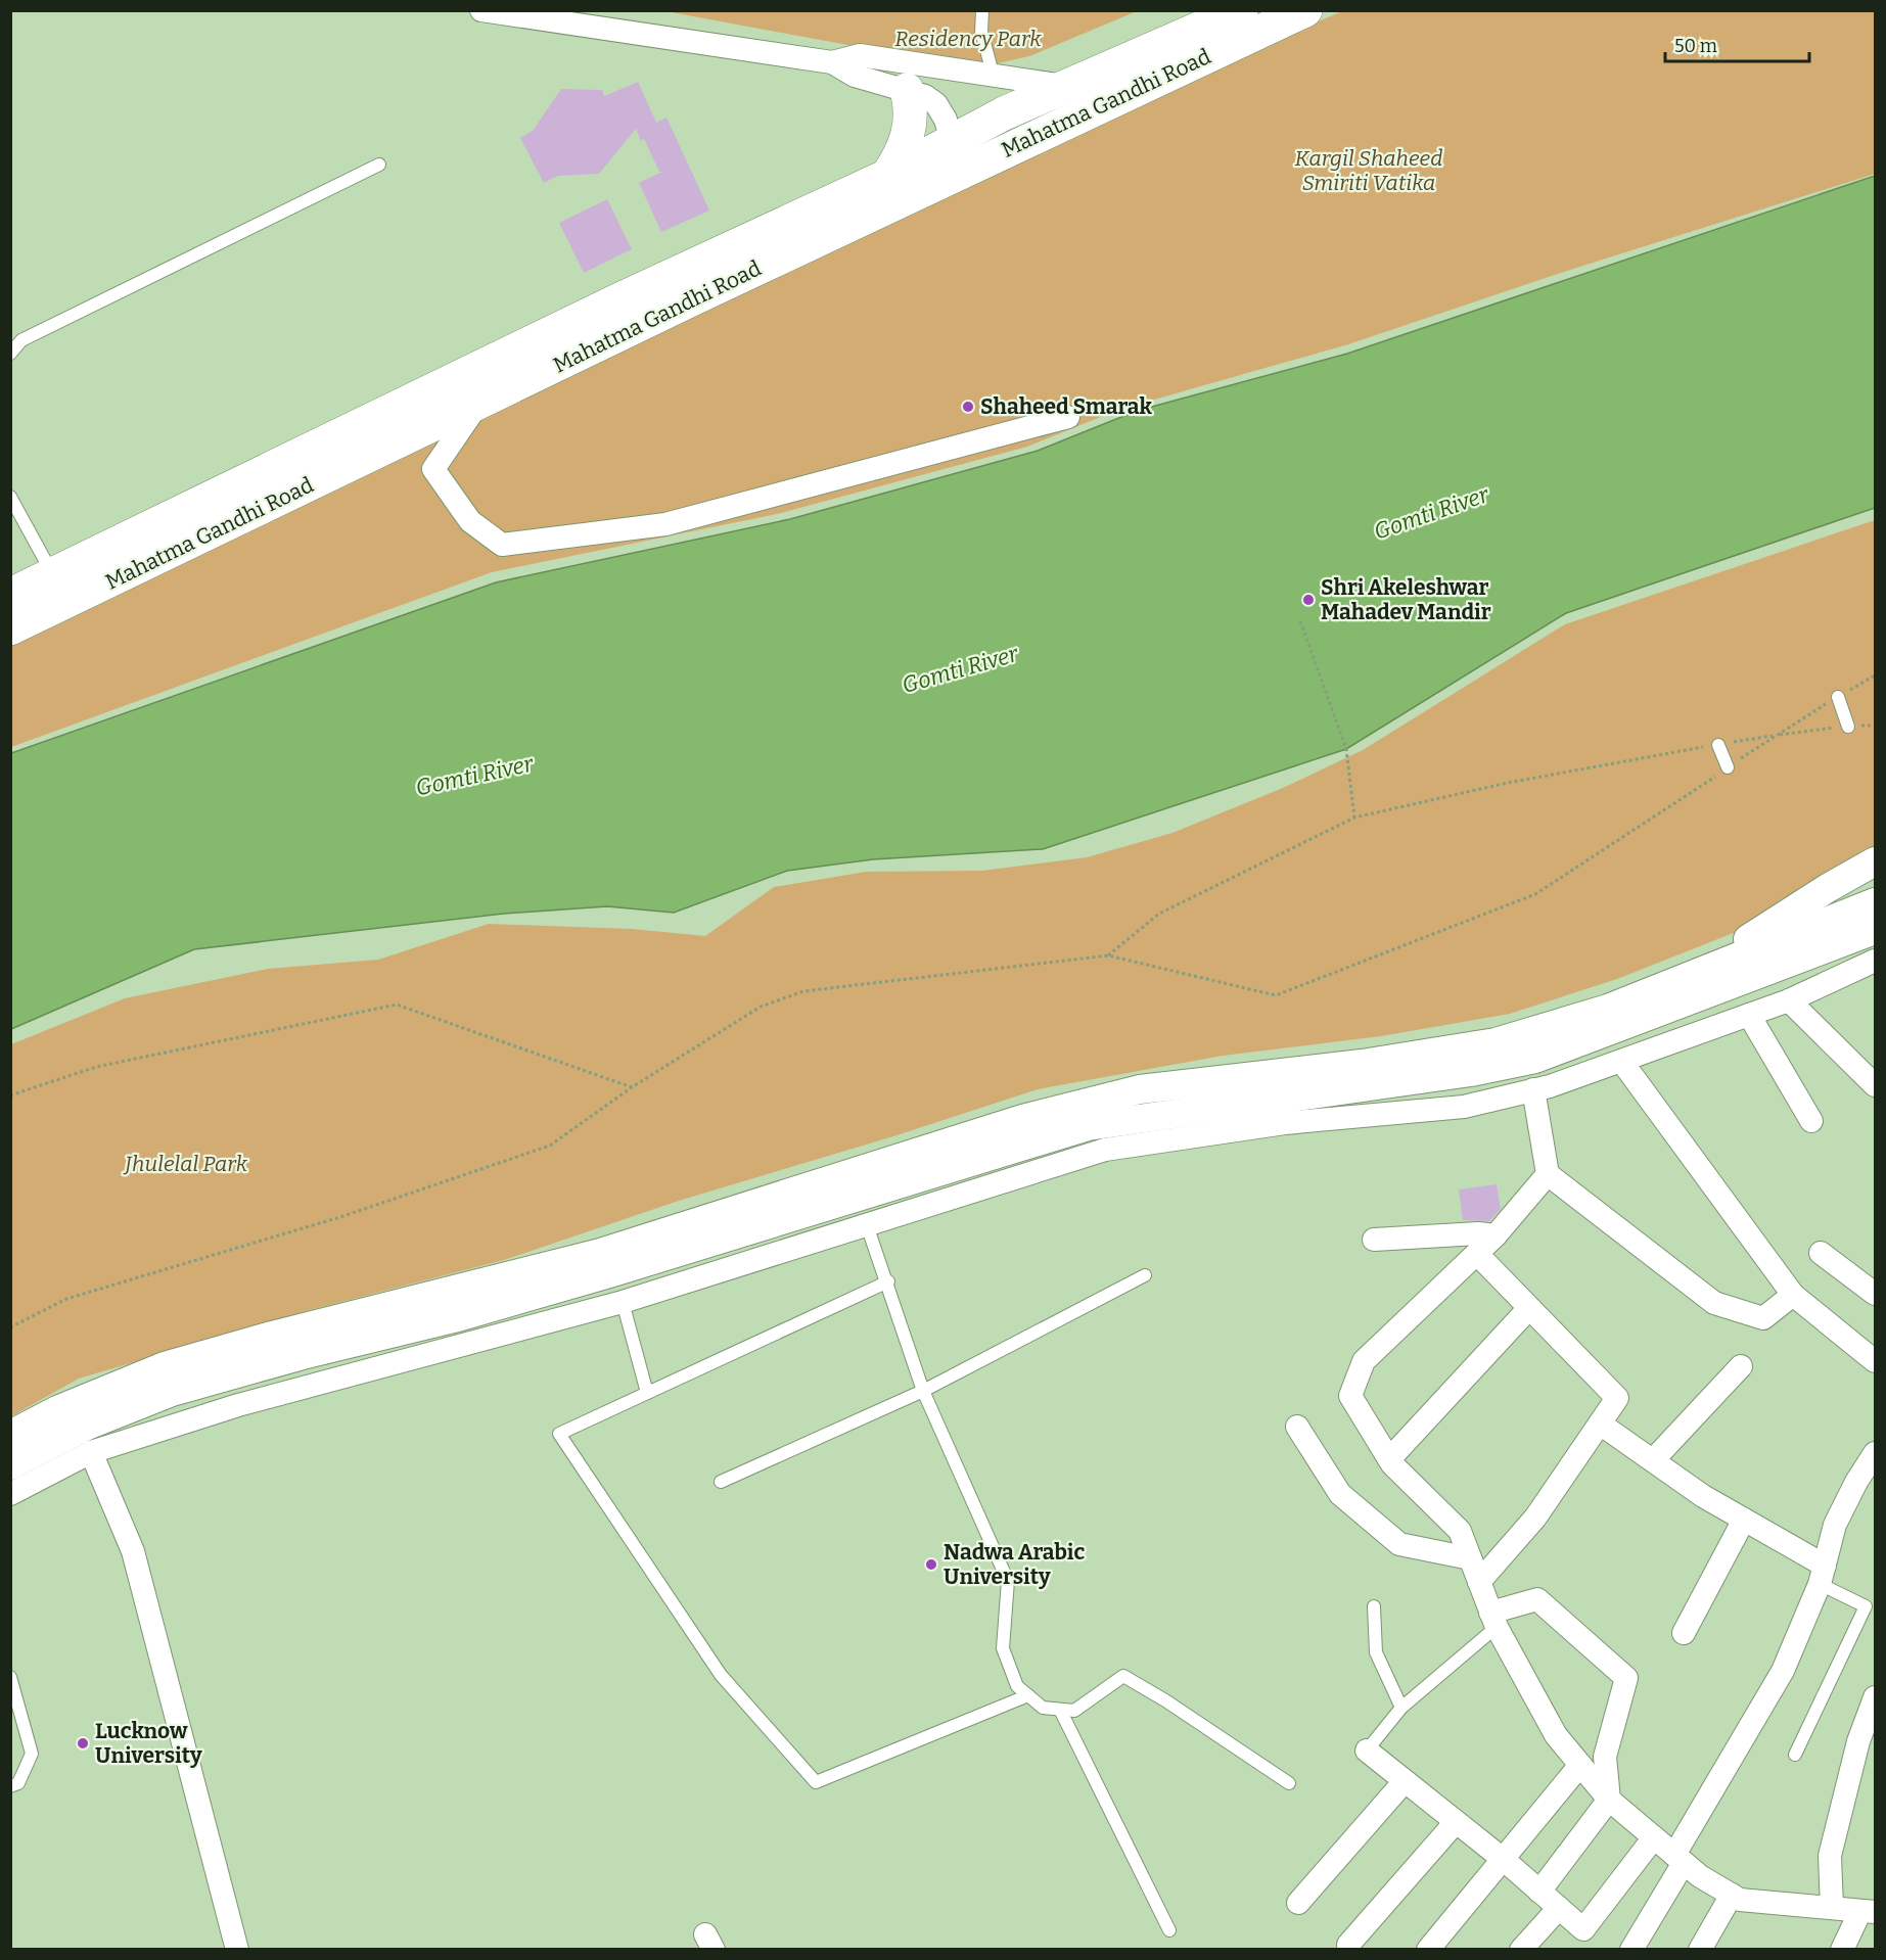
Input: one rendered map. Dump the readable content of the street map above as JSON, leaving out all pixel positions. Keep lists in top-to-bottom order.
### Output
{
  "streets": {
    "main road": ["Mahatma Gandhi Road"]
  },
  "water": ["Gomti River"],
  "parks": ["Residency Park", "Kargil Shaheed Smiriti Vatika", "Jhulelal Park"],
  "places": [
    "Shaheed Smarak",
    "Shri Akeleshwar Mahadev Mandir",
    "Nadwa Arabic University",
    "Lucknow University"
  ],
  "scale_bar": "50 m"
}
